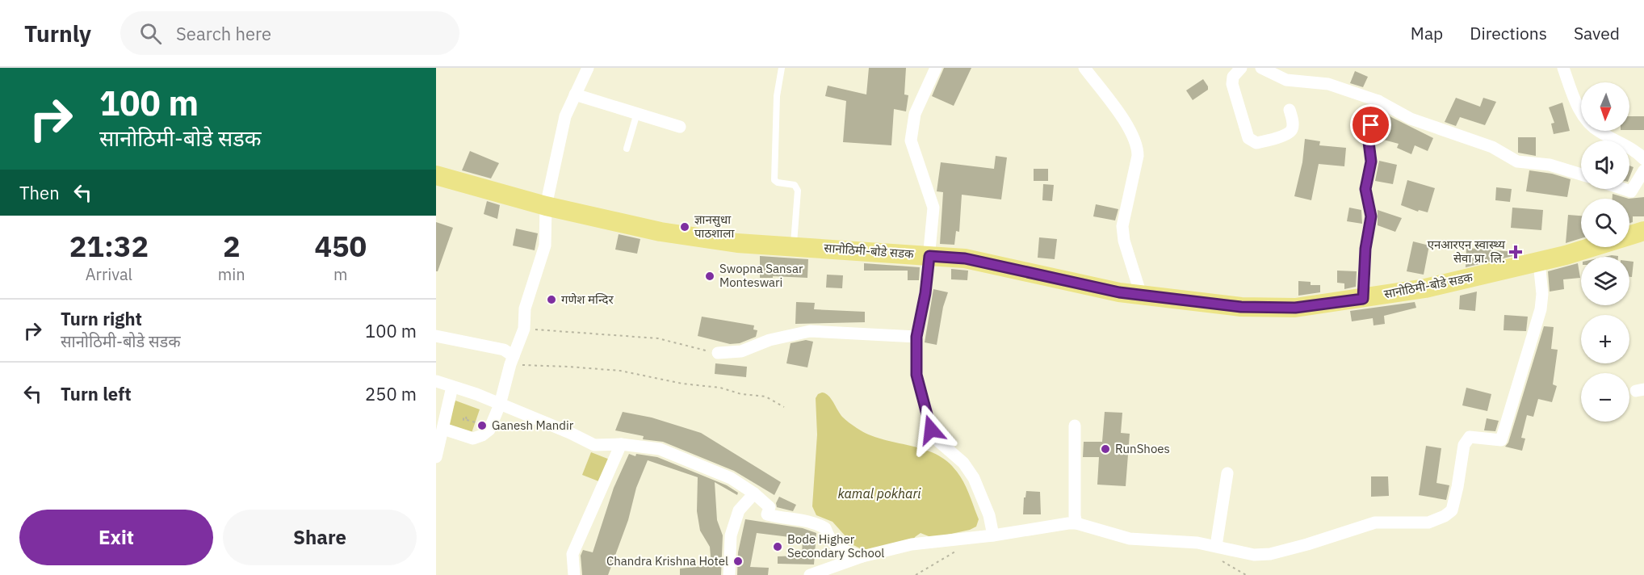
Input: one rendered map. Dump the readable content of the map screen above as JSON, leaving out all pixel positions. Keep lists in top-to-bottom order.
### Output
{
  "streets": {
    "main road": ["सानोठिमी-बोडे सडक"]
  },
  "water": ["kamal pokhari"],
  "places": {
    "other": [
      "ज्ञानसुधा पाठशाला",
      "Swopna Sansar Monteswari",
      "गणेश मन्दिर",
      "Ganesh Mandir",
      "RunShoes",
      "Bode Higher Secondary School",
      "Chandra Krishna Hotel"
    ],
    "health": ["एनआरएन स्वास्थ्य सेवा प्रा. लि."]
  },
  "north": "bottom",
  "page": {
    "header": "Turnly",
    "search": "Search here",
    "nav": ["Map", "Directions", "Saved"],
    "turn": ["100 m", "सानोठिमी-बोडे सडक"],
    "map_buttons": ["+", "−"],
    "then": "Then",
    "eta": [
      "21:32",
      "Arrival",
      "2",
      "min",
      "450",
      "m"
    ],
    "list": [
      {
        "name": "Turn right",
        "note": "सानोठिमी-बोडे सडक",
        "value": "100 m"
      },
      {
        "name": "Turn left",
        "value": "250 m"
      }
    ],
    "buttons": ["Exit", "Share"]
  }
}
